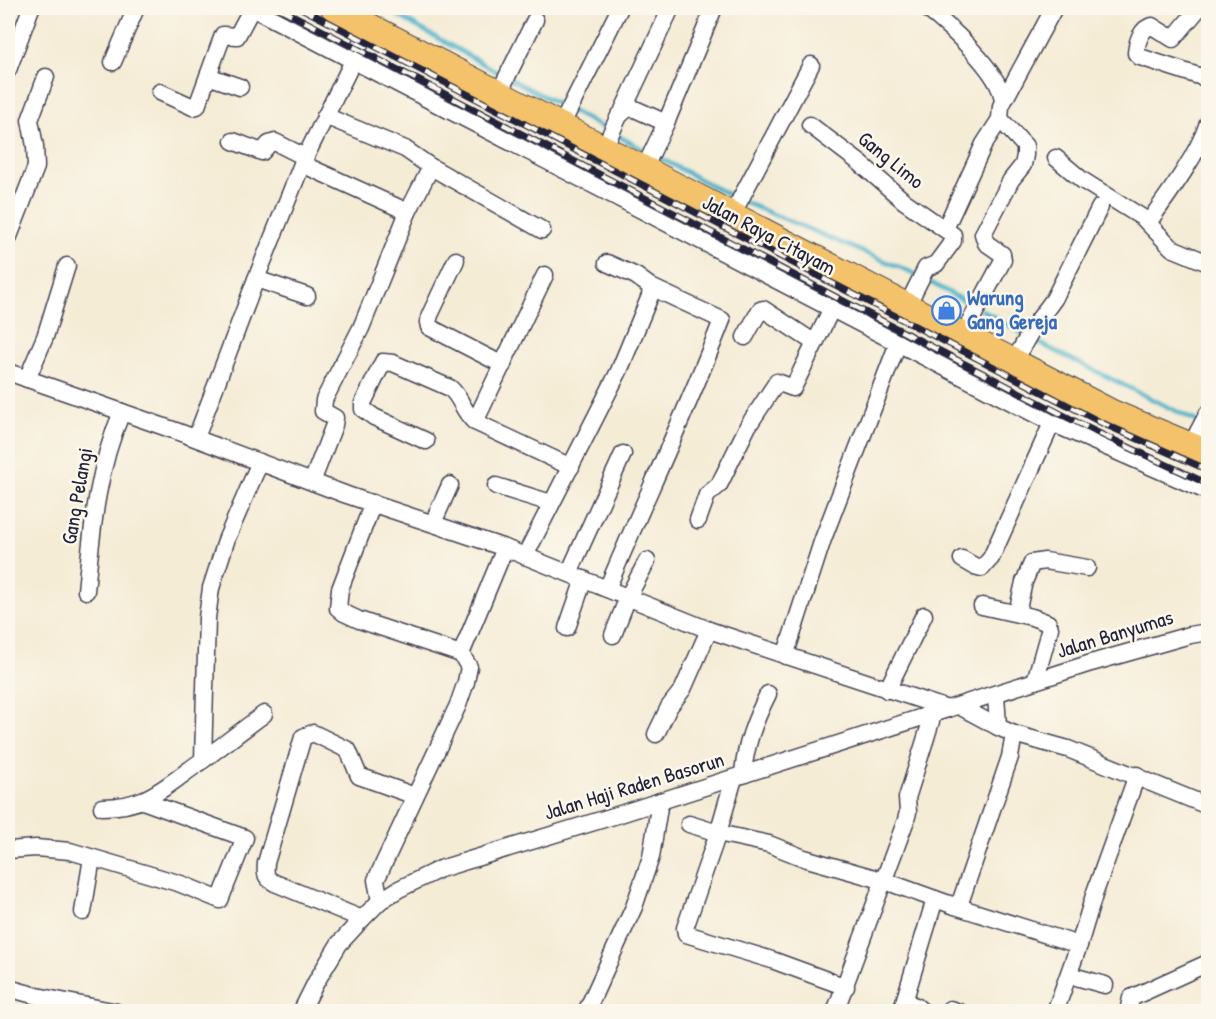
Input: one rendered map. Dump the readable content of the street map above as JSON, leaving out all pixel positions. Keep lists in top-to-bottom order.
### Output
{
  "streets": {
    "main road": ["Jalan Raya Citayam"],
    "street": [
      "Gang Limo",
      "Gang Pelangi",
      "Jalan Banyumas",
      "Jalan Haji Raden Basorun"
    ]
  },
  "crossings": [
    ["Jalan Banyumas", "Jalan Haji Raden Basorun"]
  ],
  "places": {
    "shop": ["Warung Gang Gereja"]
  }
}
